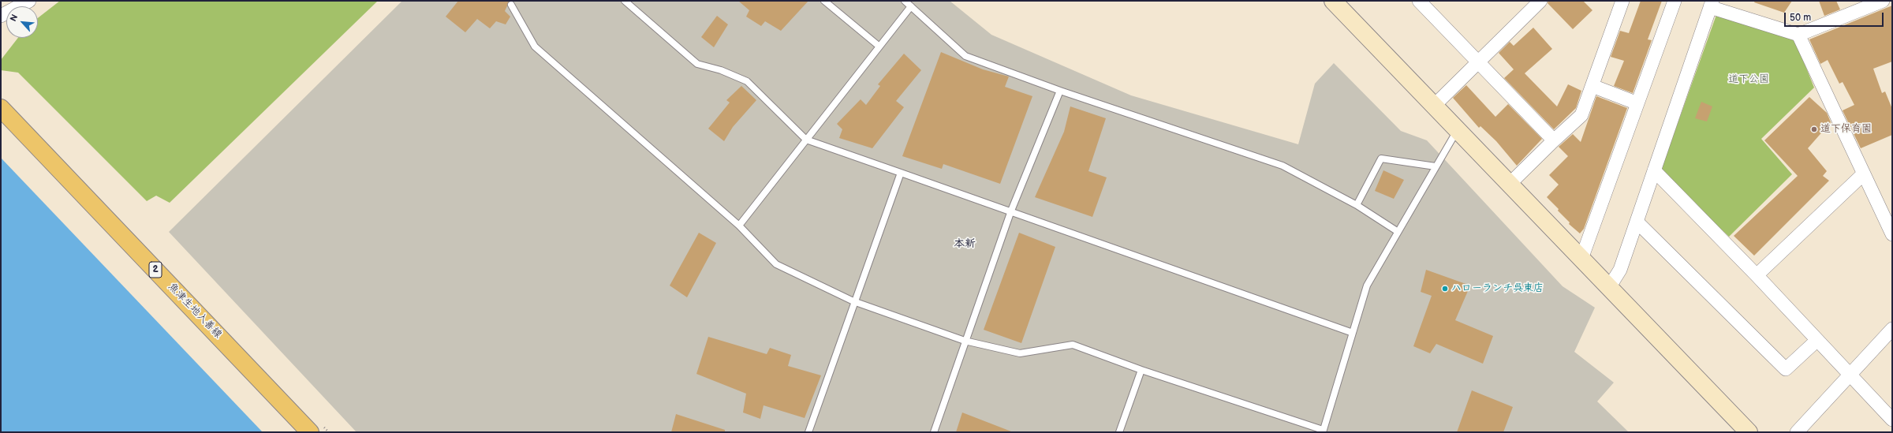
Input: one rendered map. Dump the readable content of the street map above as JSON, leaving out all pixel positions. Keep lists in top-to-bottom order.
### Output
{
  "streets": {
    "main road": ["2", "魚津生地入善線"]
  },
  "districts": ["本新"],
  "parks": ["道下公園"],
  "places": ["道下保育園", "ハローランチ呉東店"],
  "scale_bar": "50 m",
  "north": "top left"
}
